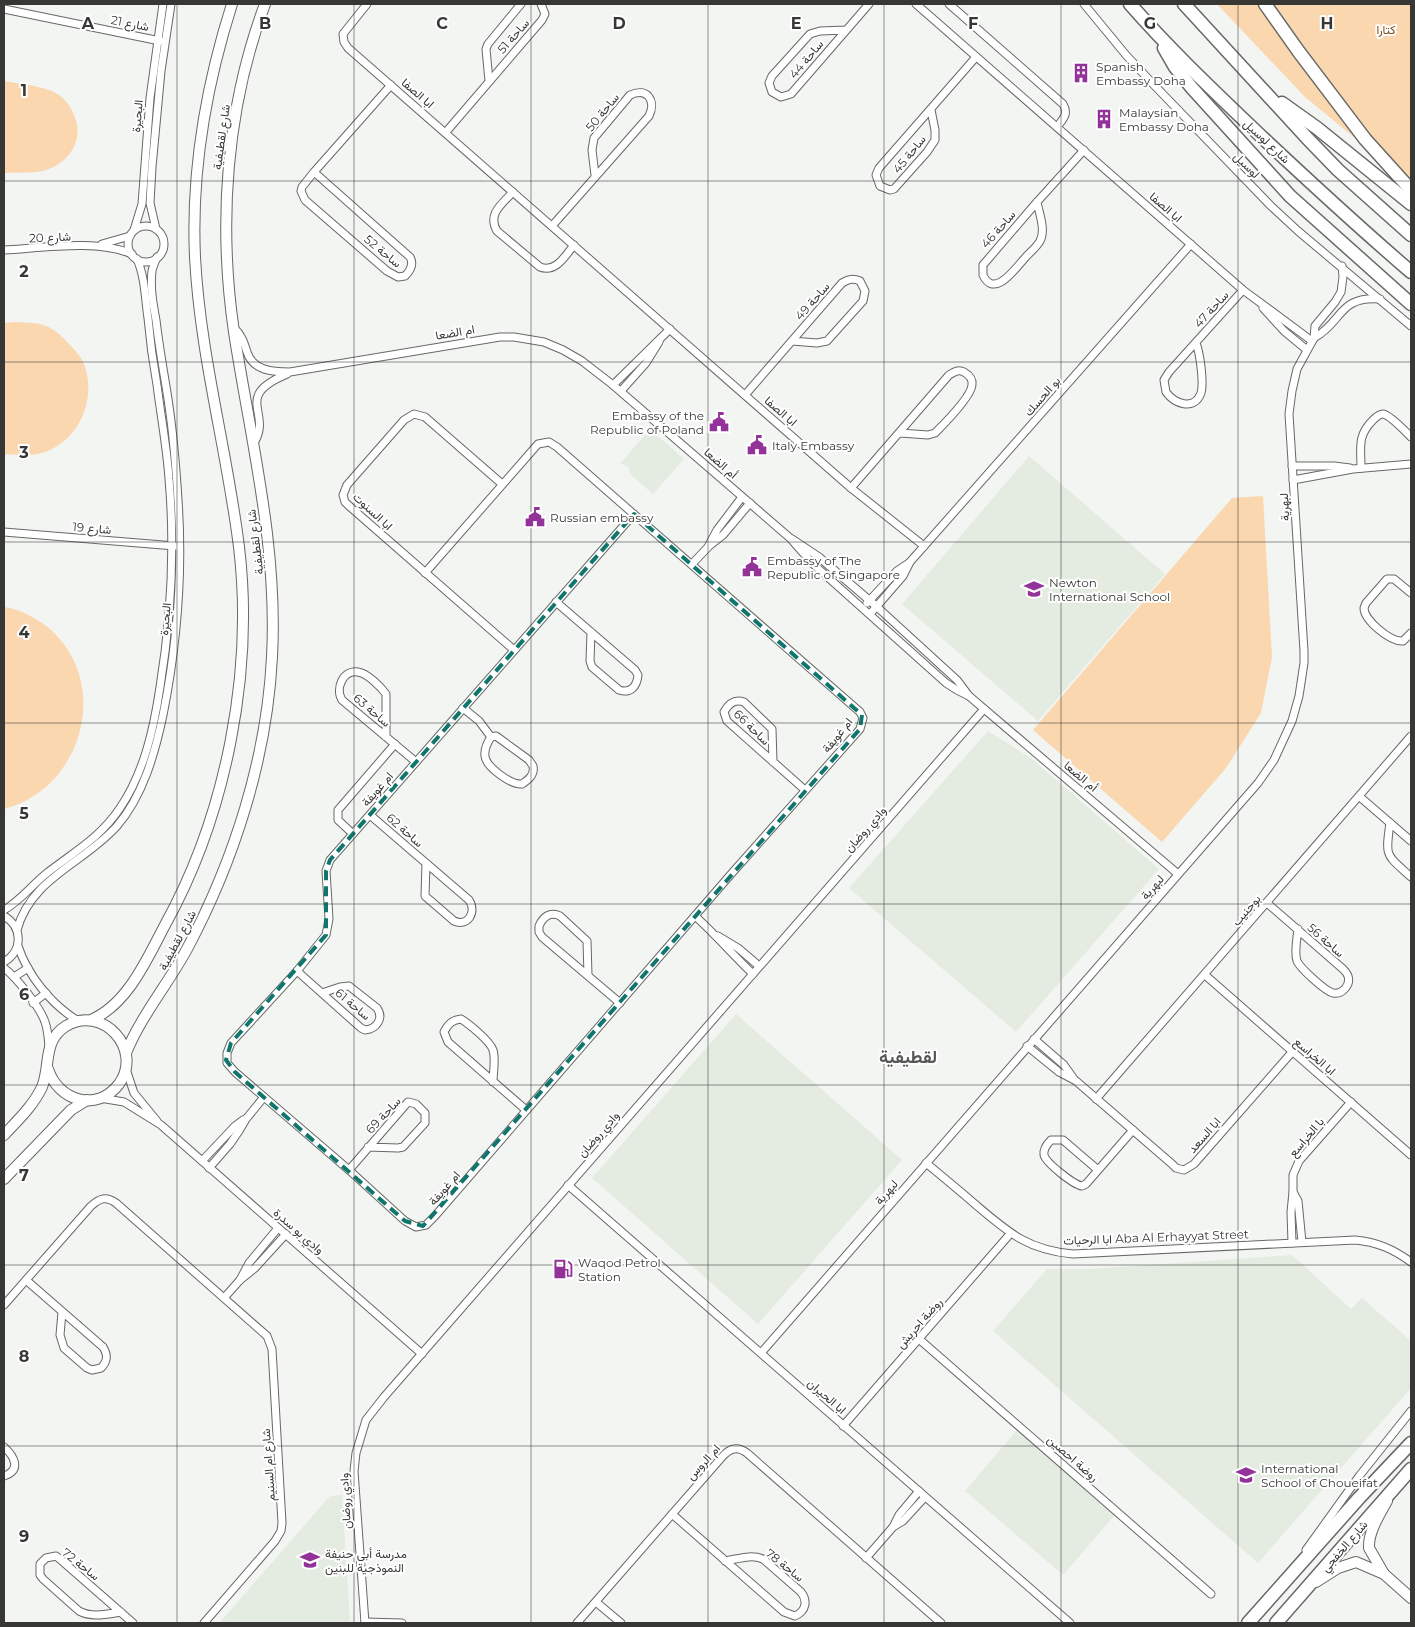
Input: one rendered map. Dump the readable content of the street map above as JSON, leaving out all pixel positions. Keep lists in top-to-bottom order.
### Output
{
  "streets": {
    "highway": ["شارع لوسيل", "شارع الخفجي"],
    "street": [
      "شارع 21",
      "ساحة 51",
      "ساحة 44",
      "ابا الصفا",
      "ساحة 50",
      "البحيرة",
      "شارع لقطيفية",
      "ساحة 45",
      "لوسيل",
      "ساحة 46",
      "شارع 20",
      "ساحة 52",
      "ساحة 49",
      "ساحة 47",
      "ام الضعا",
      "بو الحسك",
      "أم الضعا",
      "لبهرية",
      "ابا السنوت",
      "شارع 19",
      "ساحة 63",
      "ساحة 66",
      "ام غويفة",
      "وادي روضان",
      "ساحة 62",
      "بوجنيب",
      "ساحة 56",
      "ساحة 61",
      "ابا الخراسع",
      "ساحة 69",
      "ابا السعد",
      "با الخراسع",
      "وادي بو سدرة",
      "ابا الرحيات Aba Al Erhayyat Street",
      "روضة احريش",
      "ابا الحيران",
      "روضة احصين",
      "ام الروس",
      "شارع ام السنيم",
      "ساحة 72",
      "ساحة 78"
    ]
  },
  "crossings": [
    ["شارع 21", "البحيرة"],
    ["ساحة 51", "ابا الصفا"],
    ["ابا الصفا", "ساحة 50"],
    ["ابا الصفا", "ساحة 45"],
    ["ابا الصفا", "ساحة 46"],
    ["ابا الصفا", "ساحة 52"],
    ["ابا الصفا", "ساحة 49"],
    ["ابا الصفا", "ساحة 47"],
    ["ابا الصفا", "بو الحسك"],
    ["ابا الصفا", "لبهرية"],
    ["البحيرة", "شارع 20"],
    ["البحيرة", "شارع 19"],
    ["شارع لقطيفية", "ام الضعا"],
    ["شارع لقطيفية", "وادي بو سدرة"],
    ["لوسيل", "لبهرية"],
    ["ام الضعا", "أم الضعا"],
    ["بو الحسك", "أم الضعا"],
    ["أم الضعا", "لبهرية"],
    ["أم الضعا", "وادي روضان"],
    ["لبهرية", "ابا السعد"],
    ["لبهرية", "ابا الرحيات Aba Al Erhayyat Street"],
    ["لبهرية", "ابا الحيران"],
    ["ابا السنوت", "ام غويفة"],
    ["ساحة 63", "ام غويفة"],
    ["ساحة 66", "ام غويفة"],
    ["ام غويفة", "ساحة 62"],
    ["ام غويفة", "ساحة 61"],
    ["ام غويفة", "ساحة 69"],
    ["وادي روضان", "وادي بو سدرة"],
    ["وادي روضان", "ابا الحيران"],
    ["بوجنيب", "ساحة 56"],
    ["بوجنيب", "ابا الخراسع"],
    ["بوجنيب", "ابا السعد"],
    ["ابا الخراسع", "ابا السعد"],
    ["ابا الخراسع", "با الخراسع"],
    ["با الخراسع", "ابا الرحيات Aba Al Erhayyat Street"],
    ["ابا الرحيات Aba Al Erhayyat Street", "روضة احريش"],
    ["روضة احريش", "ابا الحيران"],
    ["روضة احريش", "روضة احصين"],
    ["ام الروس", "ساحة 78"]
  ],
  "districts": ["لقطيفية"],
  "parks": ["كتارا"],
  "places": {
    "building": ["Spanish Embassy Doha", "Malaysian Embassy Doha"],
    "public building": [
      "Embassy of the Republic of Poland",
      "Italy Embassy",
      "Russian embassy",
      "Embassy of The Republic of Singapore"
    ],
    "school or university": ["Newton International School", "International School of Choueifat", "مدرسة أبي حنيفة النموذجية للبنين"],
    "fuel station": ["Waqod Petrol Station"]
  },
  "grid": {
    "columns": [
      "A",
      "B",
      "C",
      "D",
      "E",
      "F",
      "G",
      "H"
    ],
    "rows": [
      "1",
      "2",
      "3",
      "4",
      "5",
      "6",
      "7",
      "8",
      "9"
    ]
  }
}
